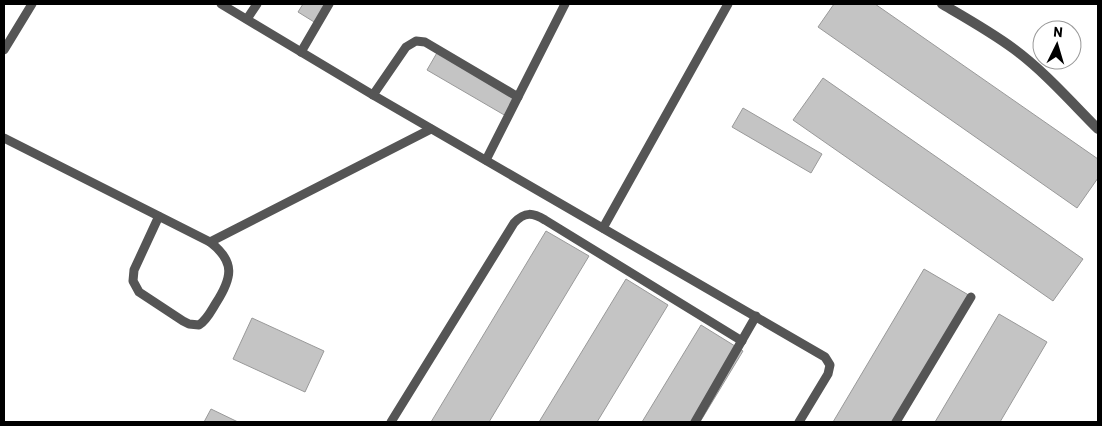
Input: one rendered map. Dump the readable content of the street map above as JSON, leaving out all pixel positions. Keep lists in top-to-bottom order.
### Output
{
  "north": "top"
}
